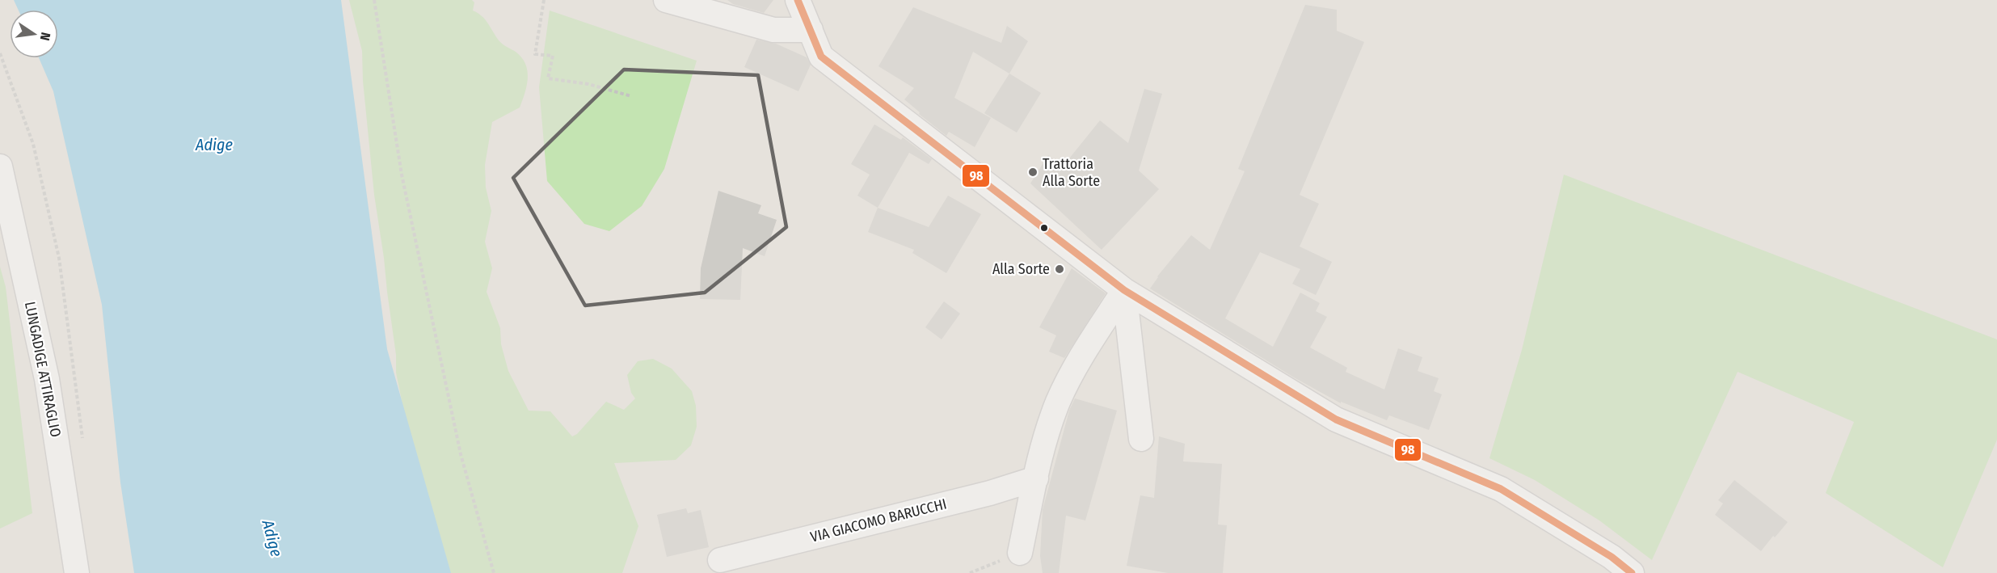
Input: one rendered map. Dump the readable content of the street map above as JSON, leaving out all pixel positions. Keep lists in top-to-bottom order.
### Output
{
  "streets": {
    "street": ["LUNGADIGE ATTIRAGLIO", "VIA GIACOMO BARUCCHI"]
  },
  "water": ["Adige"],
  "places": ["Trattoria Alla Sorte", "Alla Sorte"],
  "lines": ["transit line 98"],
  "north": "right"
}
